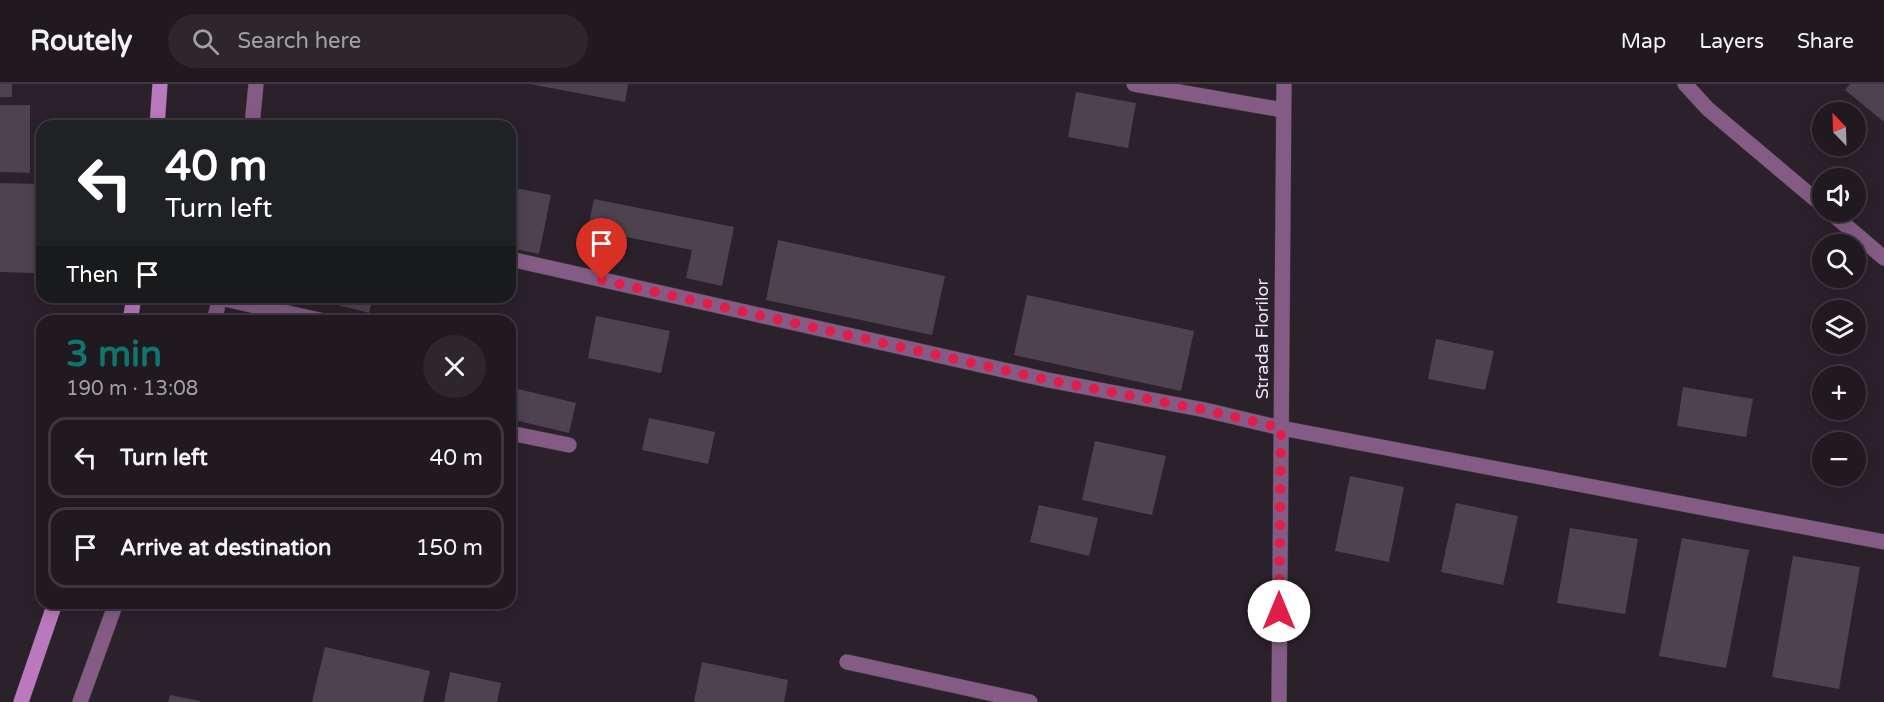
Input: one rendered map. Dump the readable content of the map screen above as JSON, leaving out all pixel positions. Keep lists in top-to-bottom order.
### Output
{
  "streets": {
    "street": ["Strada Florilor"]
  },
  "north": "top left",
  "page": {
    "header": "Routely",
    "search": "Search here",
    "nav": ["Map", "Layers", "Share"],
    "map_buttons": ["+", "−"],
    "turn": ["40 m", "Turn left"],
    "then": "Then",
    "heading": ["3 min", "190 m · 13:08"],
    "list": [
      {
        "name": "Turn left",
        "value": "40 m"
      },
      {
        "name": "Arrive at destination",
        "value": "150 m"
      }
    ]
  }
}
